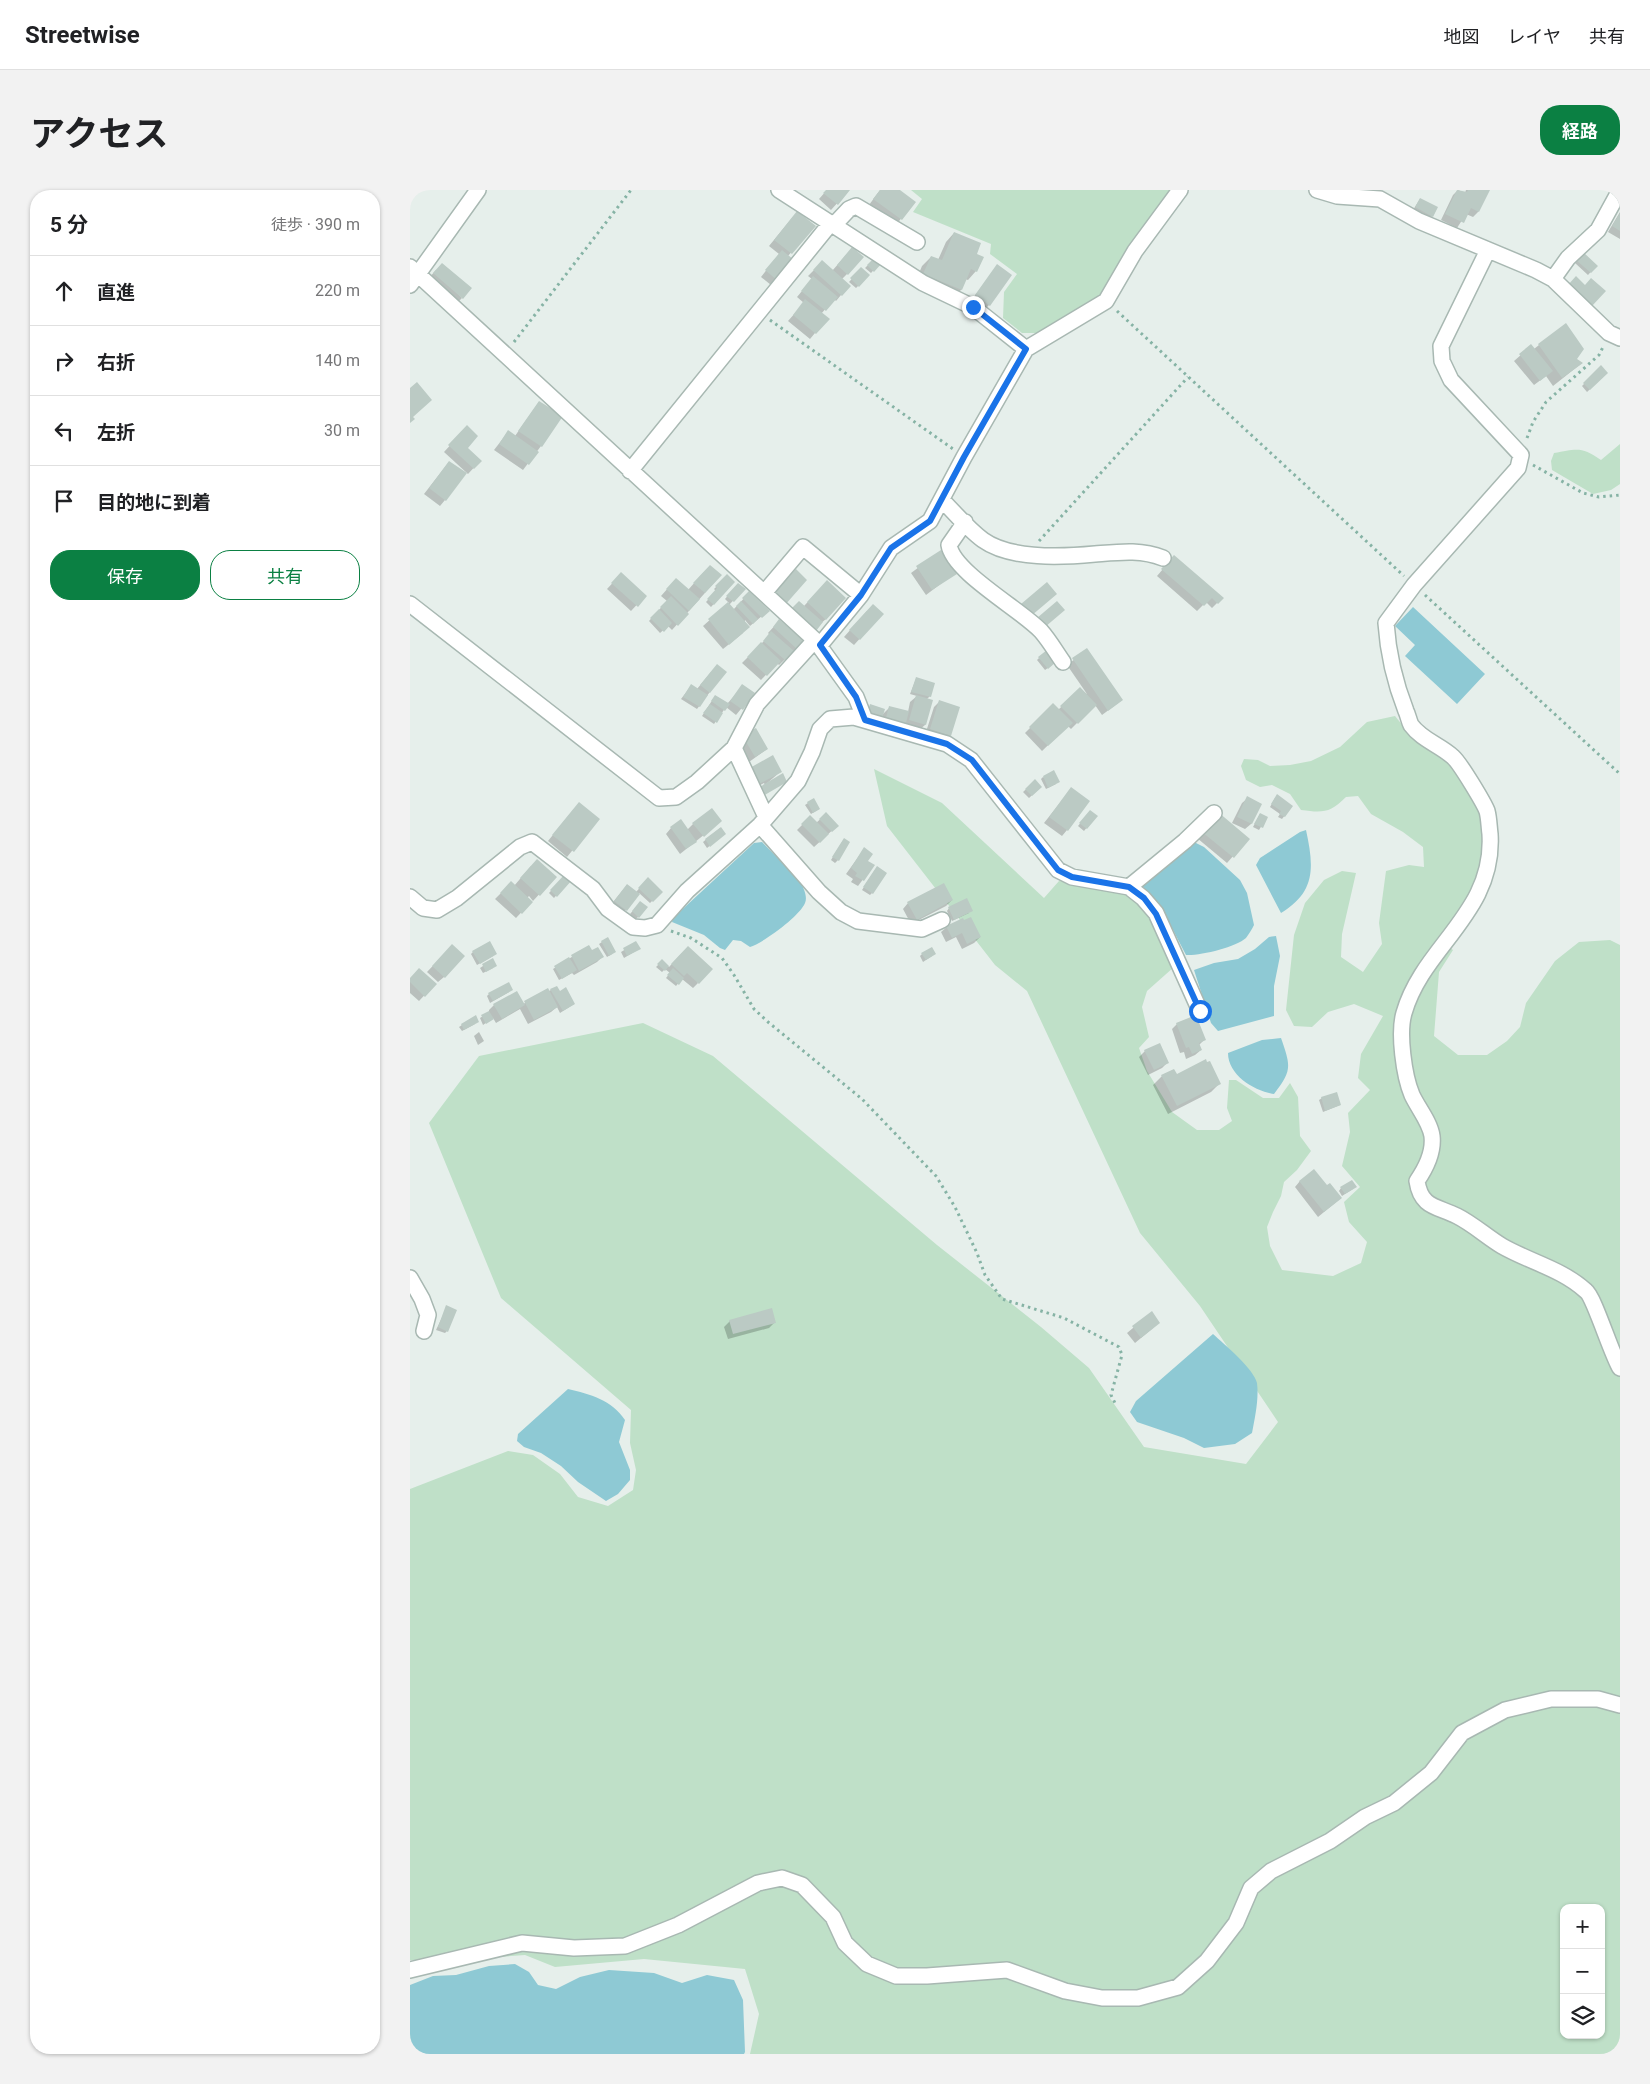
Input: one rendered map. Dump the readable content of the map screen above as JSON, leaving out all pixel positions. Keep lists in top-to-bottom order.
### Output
{
  "page": {
    "header": "Streetwise",
    "nav": ["地図", "レイヤ", "共有"],
    "title": "アクセス",
    "buttons": [
      "経路",
      ["保存", "共有"]
    ],
    "heading": ["5 分", "徒歩 · 390 m"],
    "list": [
      ["直進", "220 m"],
      ["右折", "140 m"],
      ["左折", "30 m"],
      "目的地に到着"
    ],
    "map_buttons": ["+", "−"]
  }
}
